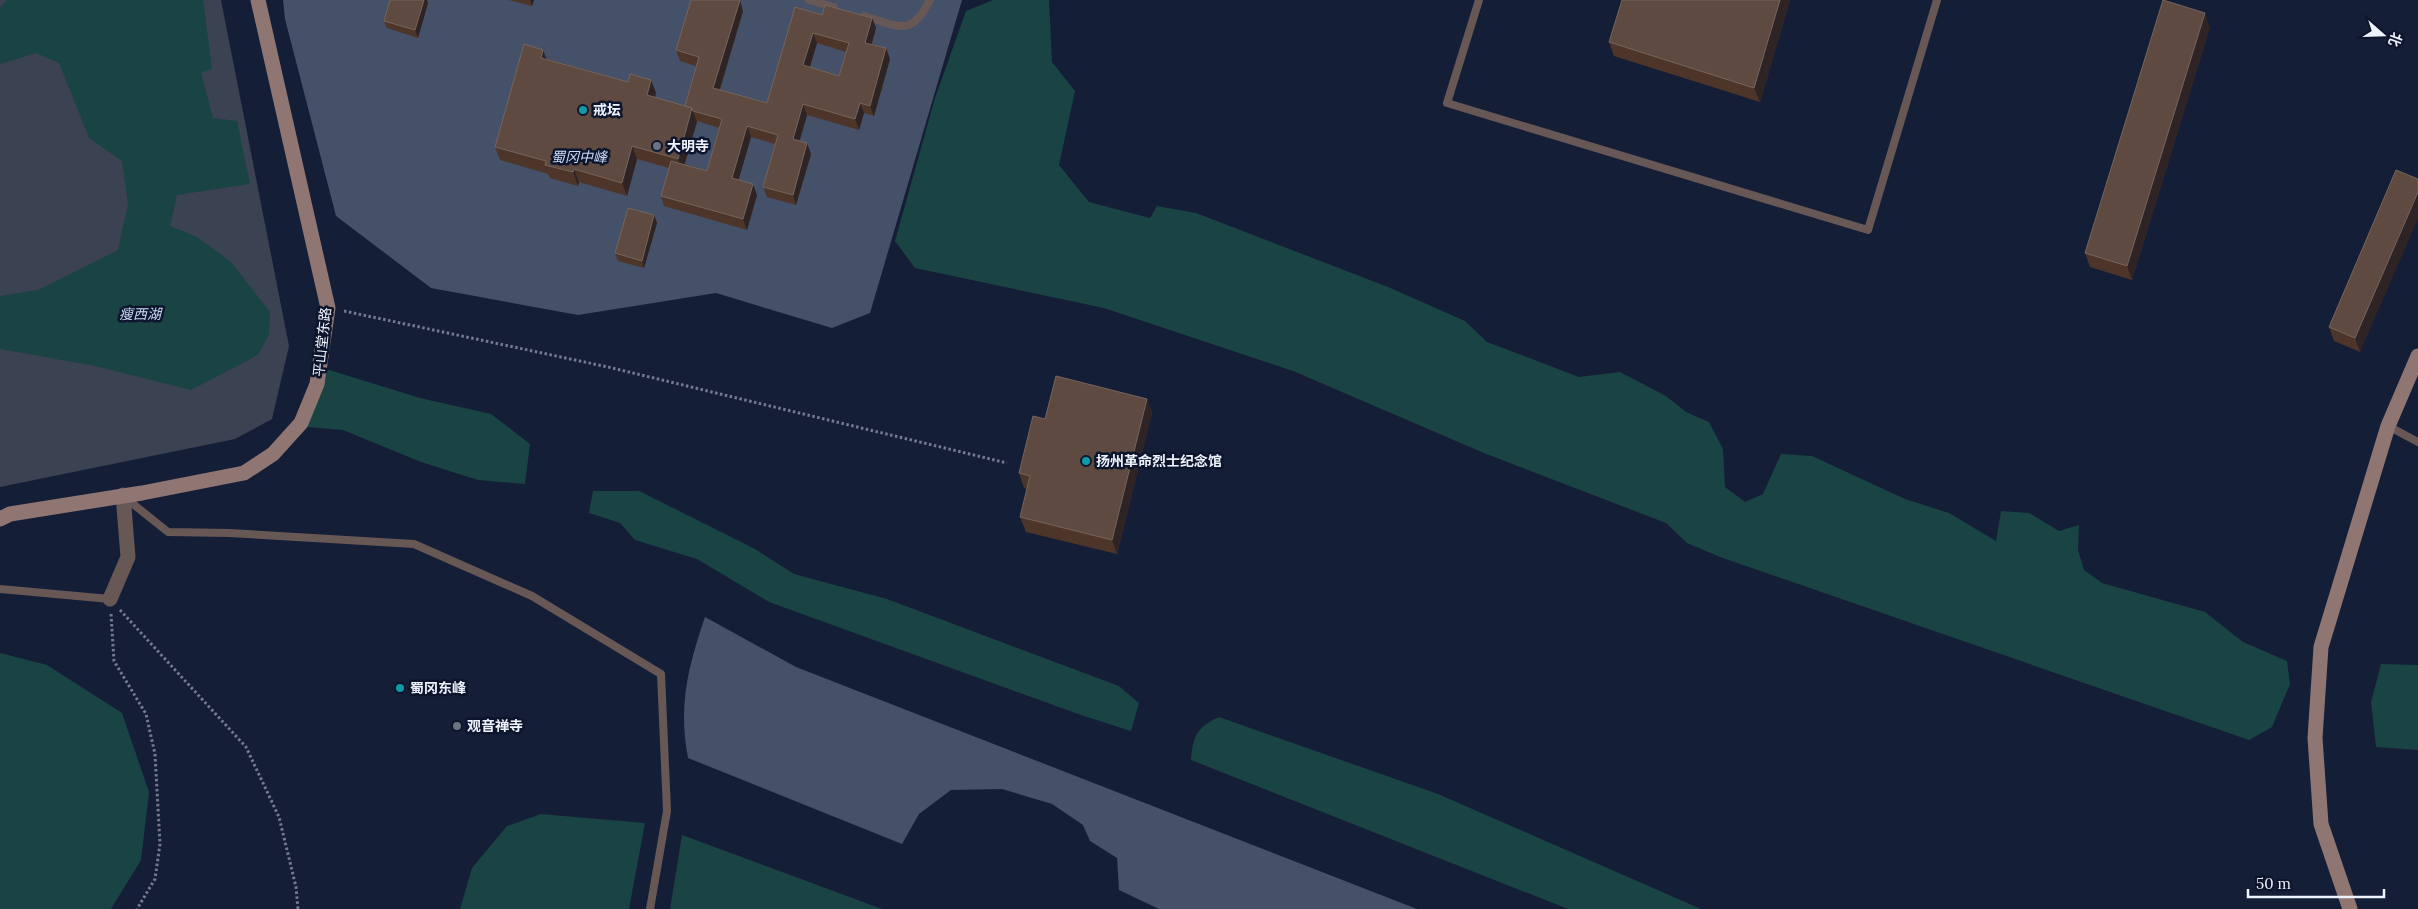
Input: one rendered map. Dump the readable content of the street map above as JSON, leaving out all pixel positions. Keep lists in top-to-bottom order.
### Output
{
  "streets": {
    "street": ["平山堂东路"]
  },
  "parks": ["蜀冈中峰", "瘦西湖"],
  "places": [
    "戒坛",
    "大明寺",
    "扬州革命烈士纪念馆",
    "蜀冈东峰",
    "观音禅寺"
  ],
  "scale_bar": "50 m",
  "north": "right"
}
